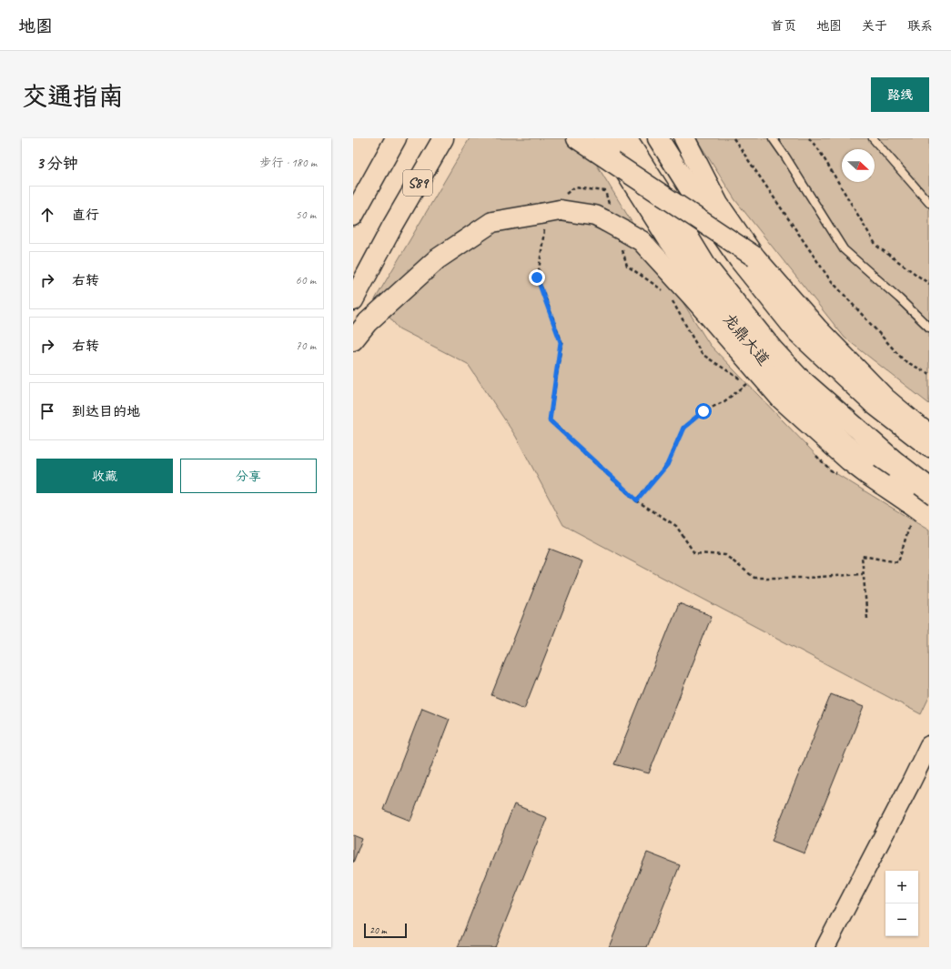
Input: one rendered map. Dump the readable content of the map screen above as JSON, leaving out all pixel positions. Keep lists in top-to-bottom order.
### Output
{
  "streets": {
    "main road": ["S89", "龙鼎大道"]
  },
  "scale_bar": "20 m",
  "north": "right",
  "page": {
    "header": "地图",
    "nav": [
      "首页",
      "地图",
      "关于",
      "联系"
    ],
    "buttons": [
      "路线",
      ["收藏", "分享"]
    ],
    "title": "交通指南",
    "heading": ["3 分钟", "步行 · 180 m"],
    "list": [
      ["直行", "50 m"],
      ["右转", "60 m"],
      ["右转", "70 m"],
      "到达目的地"
    ],
    "map_buttons": ["+", "−"],
    "scale": "20 m"
  }
}
